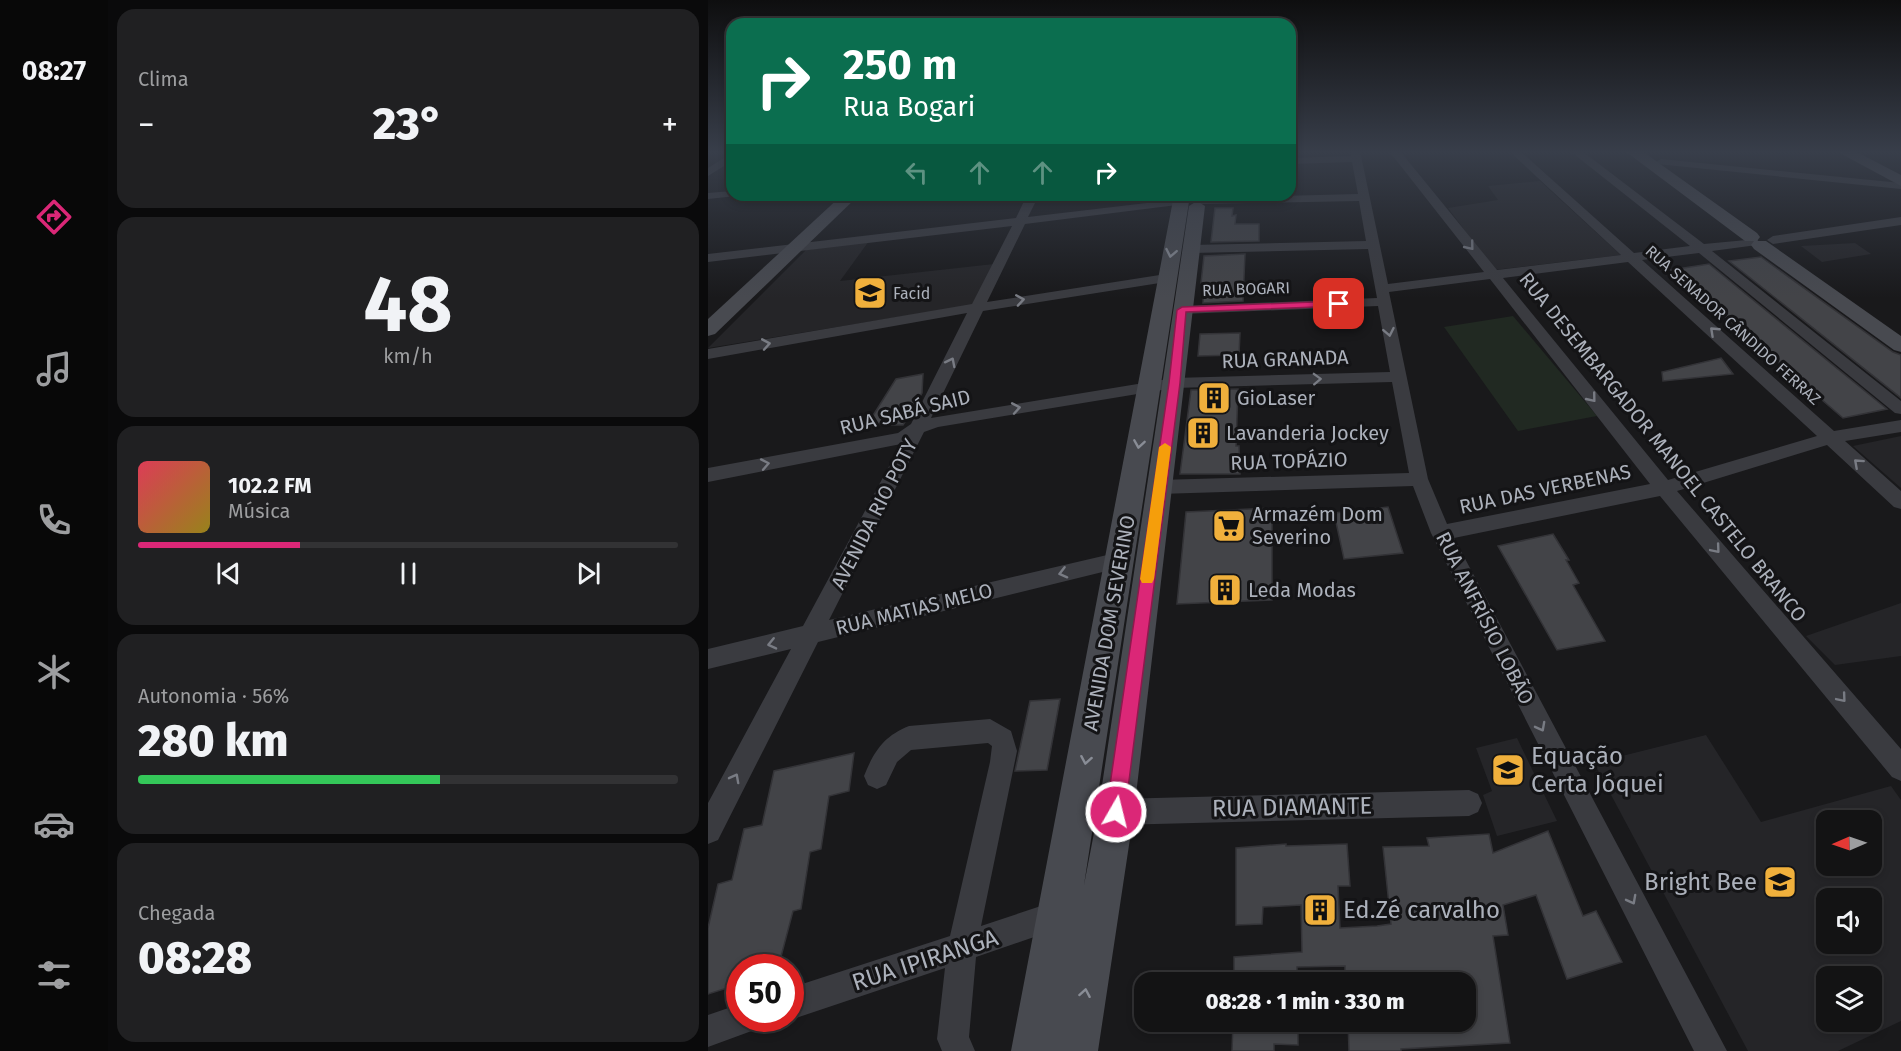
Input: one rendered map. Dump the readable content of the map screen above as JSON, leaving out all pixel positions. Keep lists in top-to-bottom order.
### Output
{
  "streets": {
    "main road": ["AVENIDA DOM SEVERINO"],
    "street": [
      "RUA BOGARI",
      "RUA SENADOR CÂNDIDO FERRAZ",
      "RUA GRANADA",
      "RUA SABÁ SAID",
      "RUA DESEMBARGADOR MANOEL CASTELO BRANCO",
      "RUA TOPÁZIO",
      "RUA DAS VERBENAS",
      "AVENIDA RIO POTY",
      "RUA MATIAS MELO",
      "RUA ANFRÍSIO LOBÃO",
      "RUA DIAMANTE",
      "RUA IPIRANGA"
    ]
  },
  "crossings": [
    ["RUA BOGARI", "RUA SENADOR CÂNDIDO FERRAZ"],
    ["RUA BOGARI", "RUA DESEMBARGADOR MANOEL CASTELO BRANCO"],
    ["RUA BOGARI", "RUA ANFRÍSIO LOBÃO"],
    ["RUA BOGARI", "AVENIDA DOM SEVERINO"],
    ["RUA SENADOR CÂNDIDO FERRAZ", "RUA DAS VERBENAS"],
    ["RUA GRANADA", "RUA SABÁ SAID"],
    ["RUA GRANADA", "RUA ANFRÍSIO LOBÃO"],
    ["RUA GRANADA", "AVENIDA DOM SEVERINO"],
    ["RUA SABÁ SAID", "AVENIDA RIO POTY"],
    ["RUA SABÁ SAID", "AVENIDA DOM SEVERINO"],
    ["RUA DESEMBARGADOR MANOEL CASTELO BRANCO", "RUA DAS VERBENAS"],
    ["RUA TOPÁZIO", "RUA ANFRÍSIO LOBÃO"],
    ["RUA TOPÁZIO", "AVENIDA DOM SEVERINO"],
    ["RUA DAS VERBENAS", "RUA ANFRÍSIO LOBÃO"],
    ["AVENIDA RIO POTY", "RUA MATIAS MELO"],
    ["RUA MATIAS MELO", "AVENIDA DOM SEVERINO"],
    ["AVENIDA DOM SEVERINO", "RUA DIAMANTE"],
    ["AVENIDA DOM SEVERINO", "RUA IPIRANGA"]
  ],
  "one_way": [
    "RUA DESEMBARGADOR MANOEL CASTELO BRANCO",
    "AVENIDA RIO POTY",
    "RUA MATIAS MELO",
    "RUA ANFRÍSIO LOBÃO"
  ],
  "places": {
    "school or university": ["Facid", "Equação Certa Jóquei", "Bright Bee"],
    "building": [
      "GioLaser",
      "Lavanderia Jockey",
      "Leda Modas",
      "Ed.Zé carvalho"
    ],
    "supermarket": ["Armazém Dom Severino"]
  },
  "north": "left",
  "page": {
    "tabs": "08:27",
    "tile": [
      "Clima",
      ["48", "km/h"],
      ["Autonomia · 56%", "280 km"],
      ["Chegada", "08:28"]
    ],
    "turn": ["250 m", "Rua Bogari"],
    "heat": ["−", "23°", "+"],
    "song": ["102.2 FM", "Música"],
    "limit": "50",
    "trip": "08:28 · 1 min · 330 m"
  }
}
